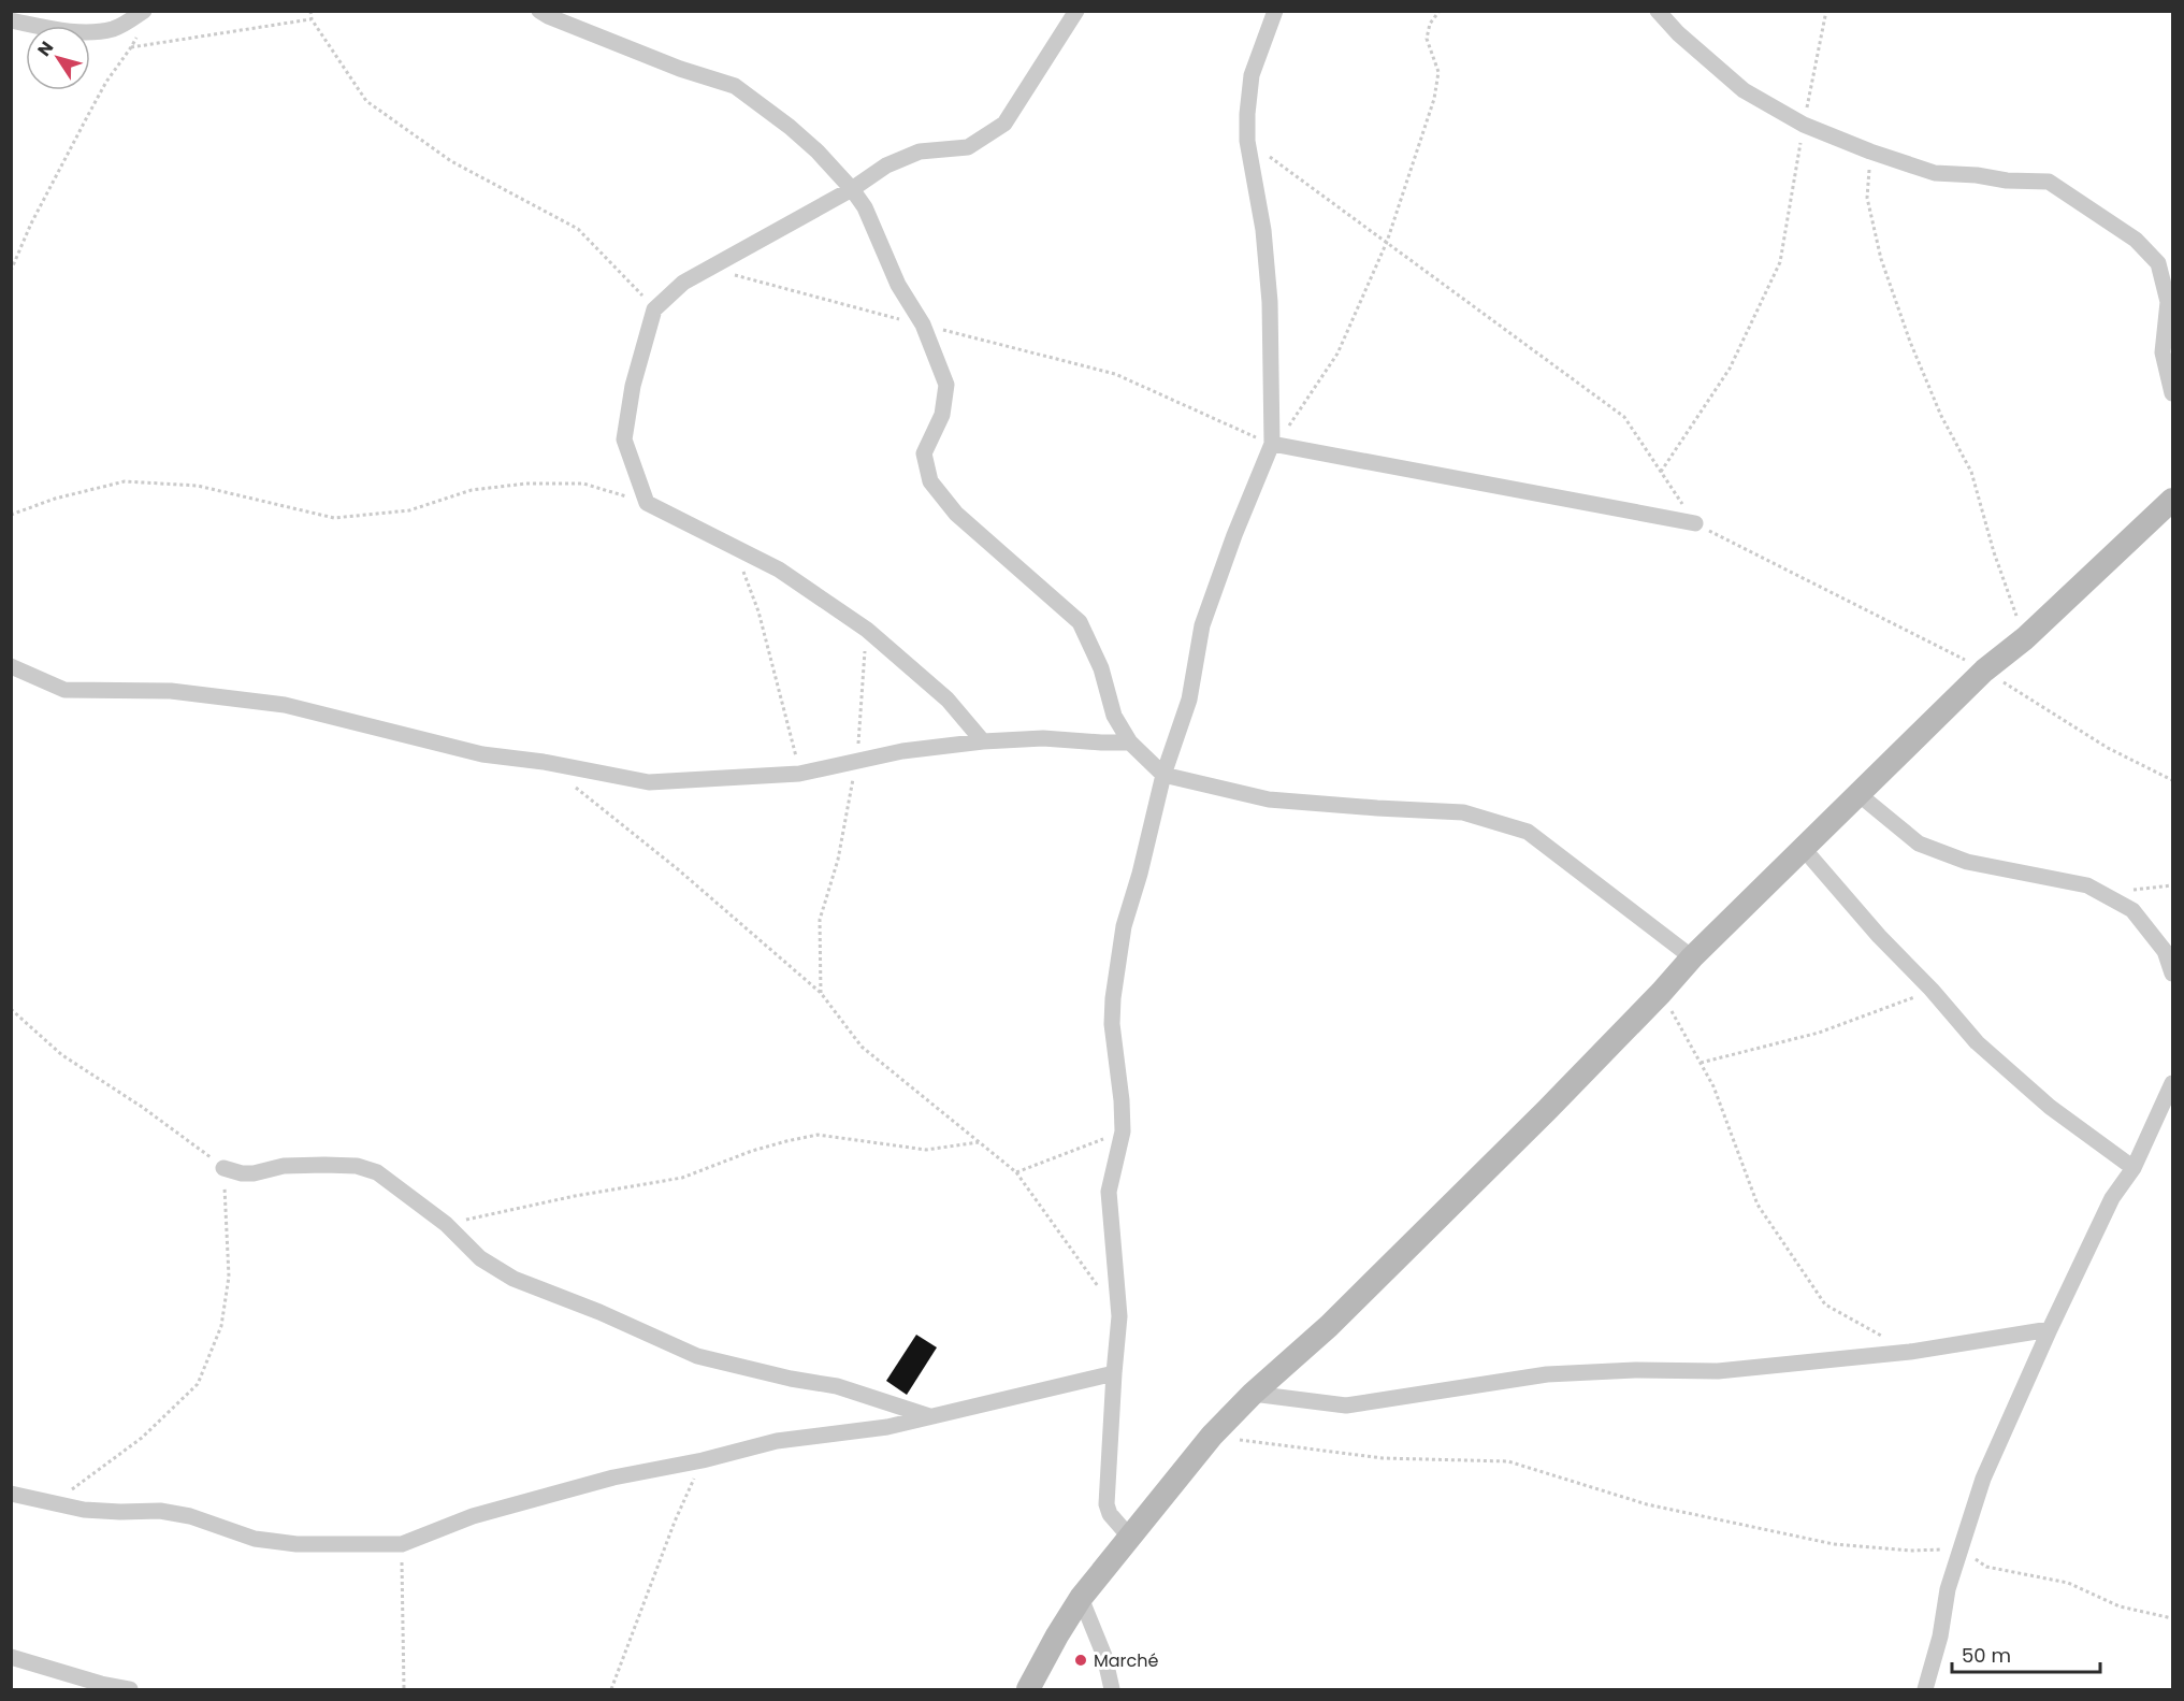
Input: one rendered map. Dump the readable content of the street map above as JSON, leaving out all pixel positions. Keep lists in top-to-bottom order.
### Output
{
  "places": ["Marché"],
  "scale_bar": "50 m",
  "north": "top left"
}
